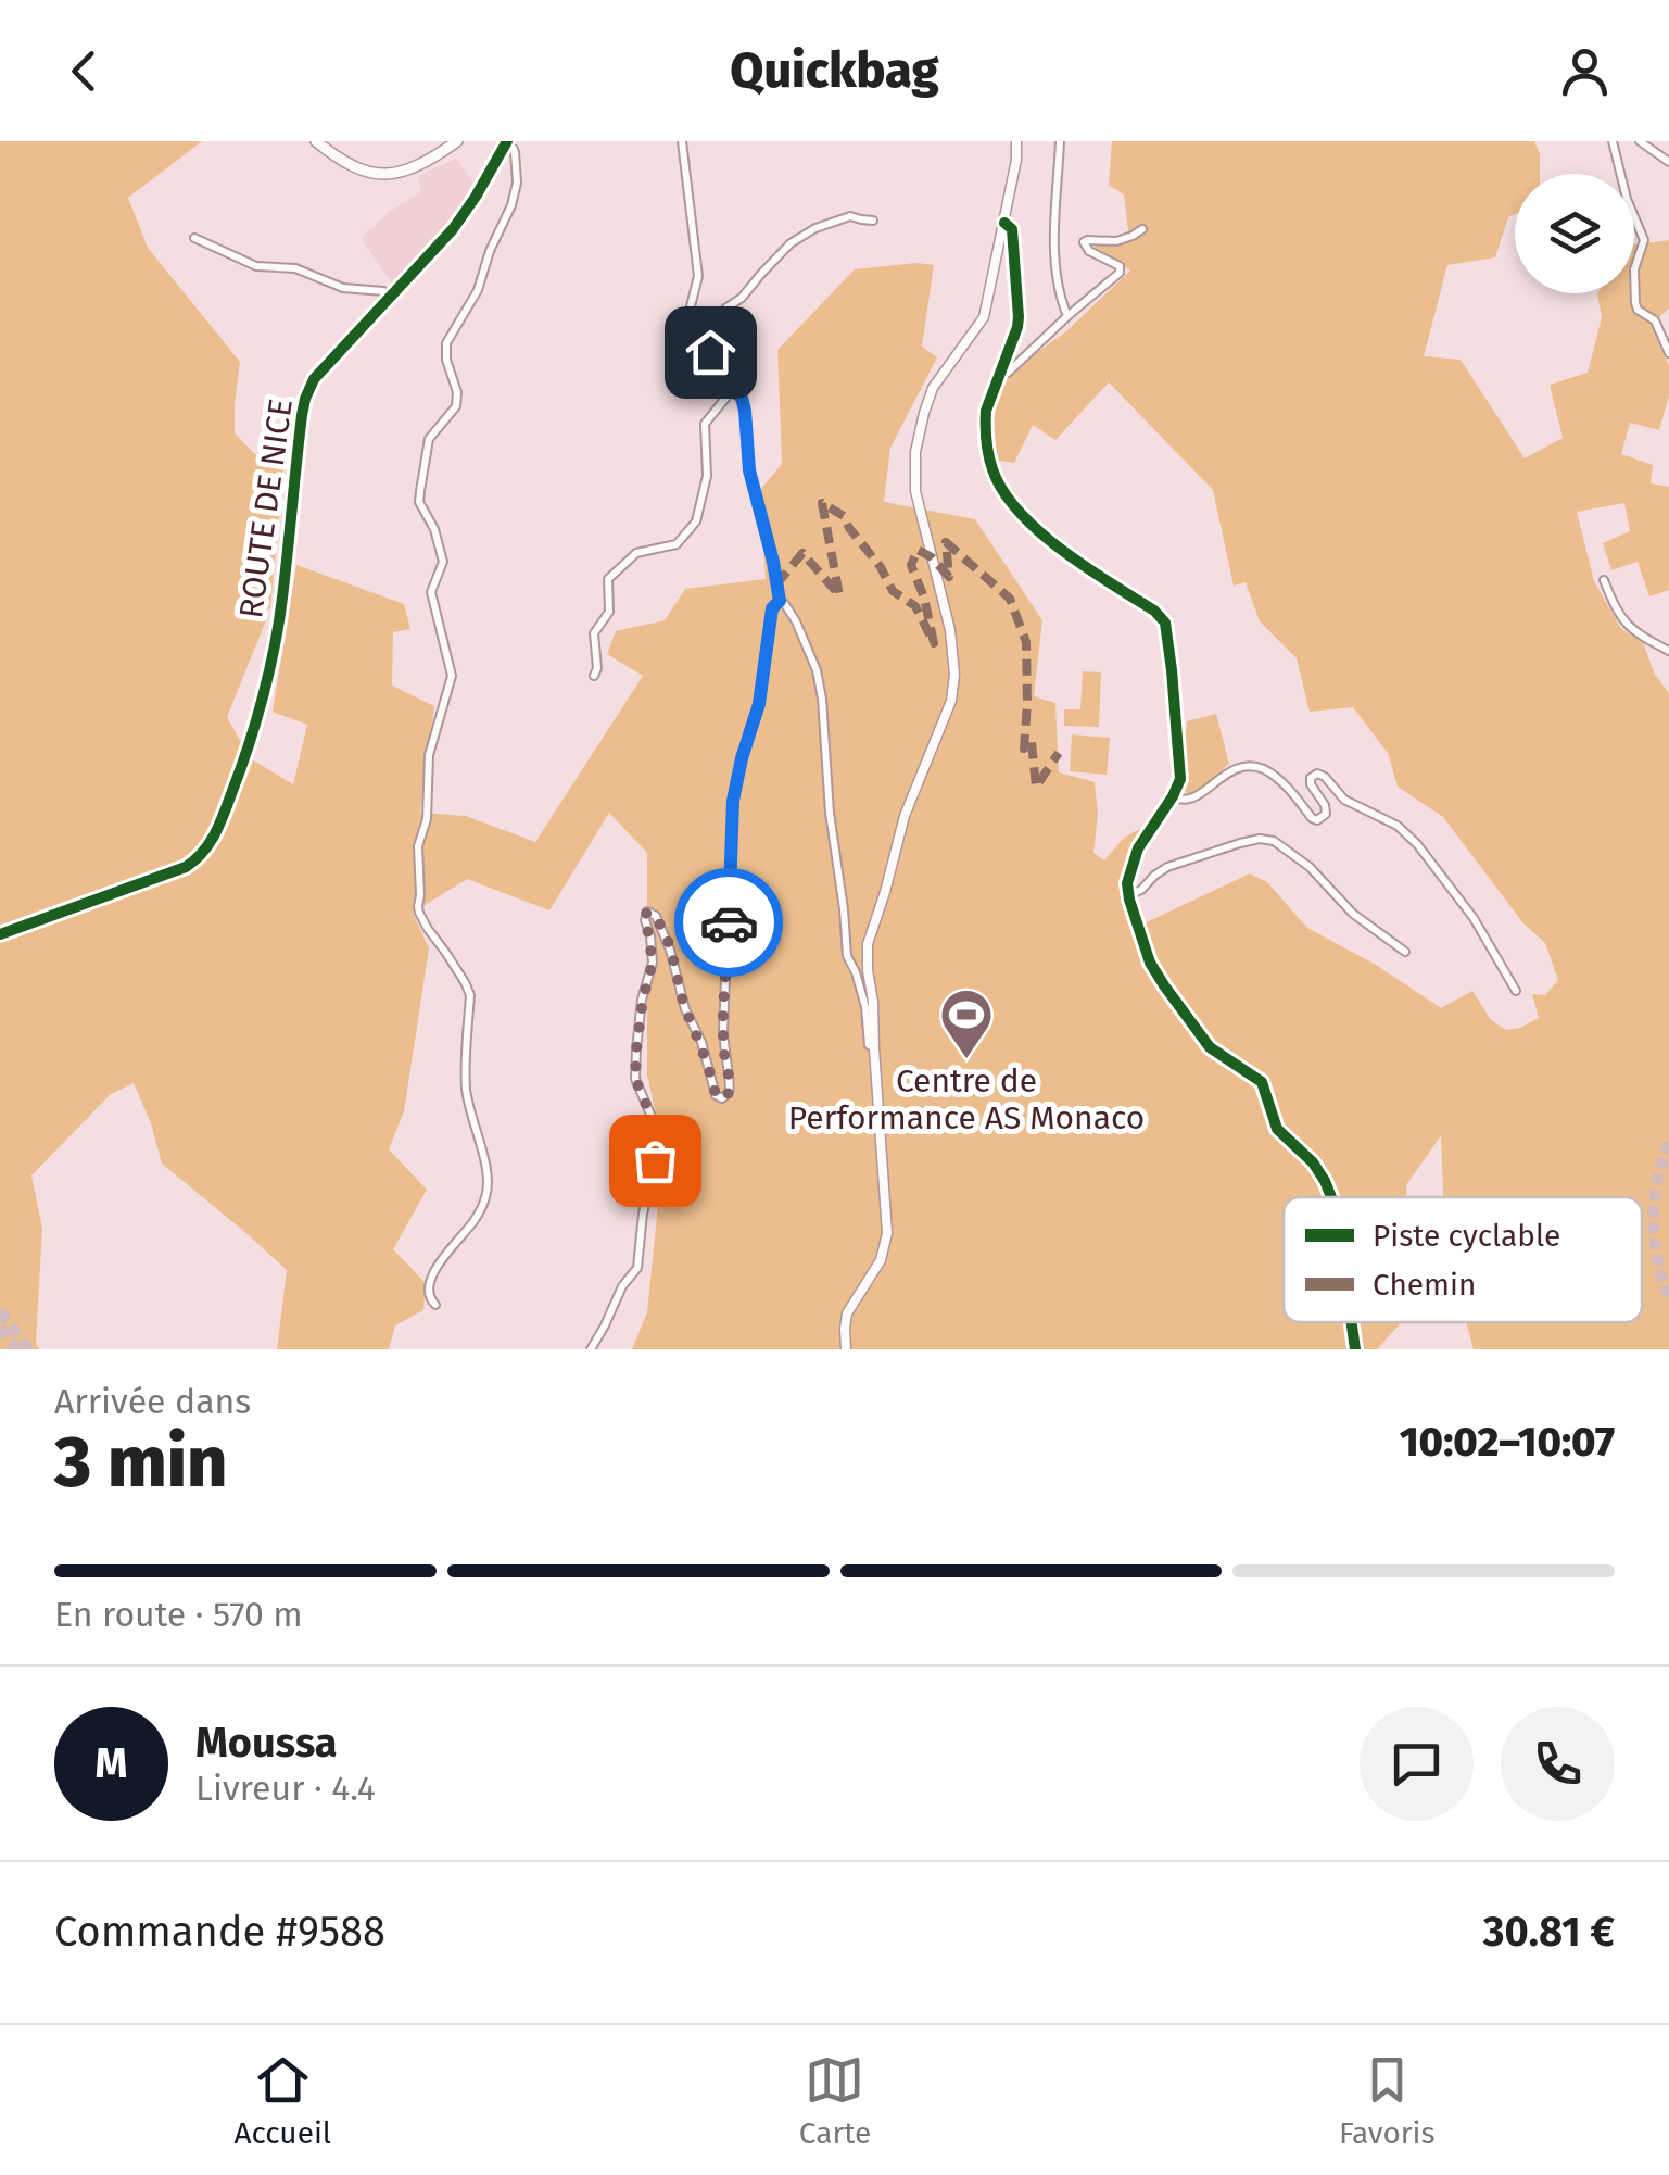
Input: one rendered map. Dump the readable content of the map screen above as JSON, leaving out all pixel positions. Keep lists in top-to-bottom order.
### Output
{
  "streets": {
    "main road": ["ROUTE DE NICE"]
  },
  "places": {
    "sports": ["Centre de Performance AS Monaco"]
  },
  "legend": ["Piste cyclable", "Chemin"],
  "page": {
    "header": "Quickbag",
    "heading": ["3 min", "Arrivée dans", "10:02–10:07"],
    "panel": [
      "Moussa",
      "Livreur · 4.4",
      "Commande #9588",
      "30.81 €"
    ],
    "bar": "En route · 570 m",
    "round": "M",
    "tabs": ["Accueil", "Carte", "Favoris"]
  }
}
